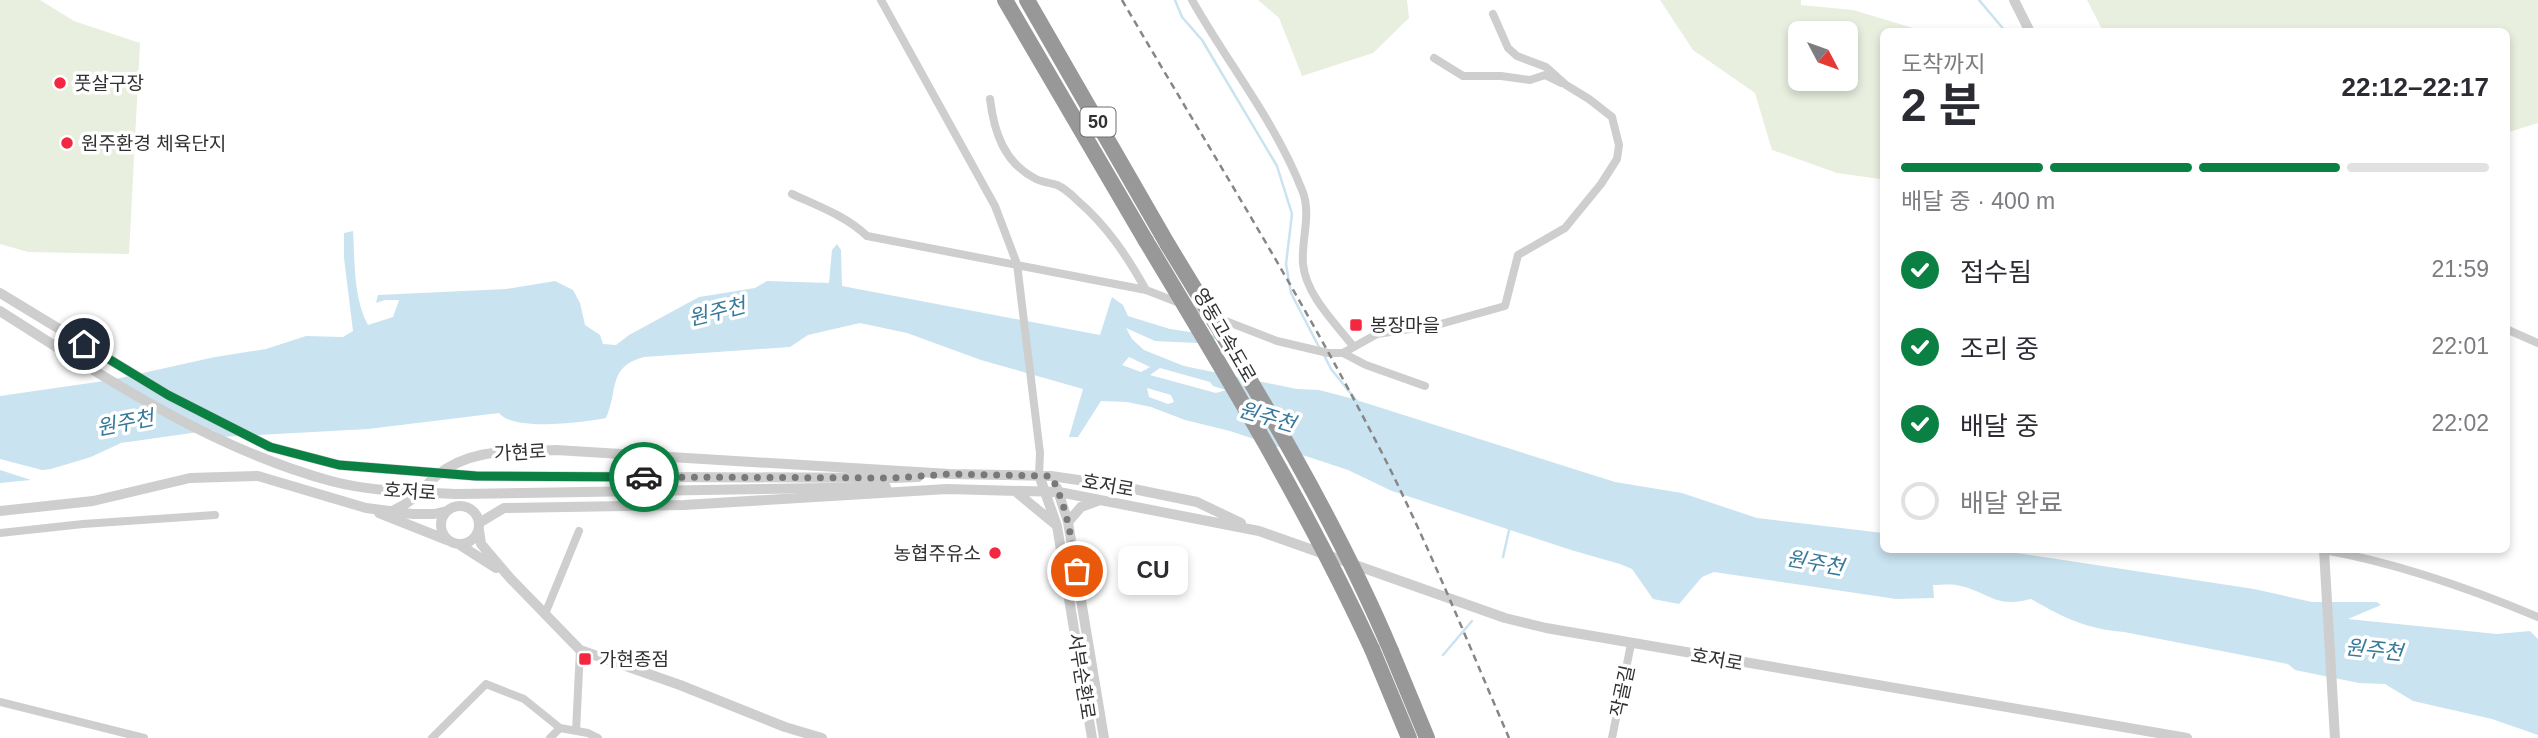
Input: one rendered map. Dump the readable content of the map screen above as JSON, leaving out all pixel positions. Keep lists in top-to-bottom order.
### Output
{
  "streets": {
    "highway": ["50", "영동고속도로"],
    "street": [
      "가현로",
      "호저로",
      "서부순환로",
      "작골길"
    ]
  },
  "crossings": [
    ["가현로", "호저로"],
    ["호저로", "서부순환로"],
    ["호저로", "작골길"]
  ],
  "water": ["원주천"],
  "places": {
    "other": [
      "풋살구장",
      "원주환경 체육단지",
      "농협주유소",
      "CU"
    ],
    "transit": ["봉장마을", "가현종점"]
  },
  "north": "bottom right",
  "page": {
    "heading": ["2 분", "도착까지", "22:12–22:17"],
    "bar": "배달 중 · 400 m",
    "list": [
      ["접수됨", "21:59"],
      ["조리 중", "22:01"],
      ["배달 중", "22:02"],
      "배달 완료"
    ],
    "bubble": "CU"
  }
}
